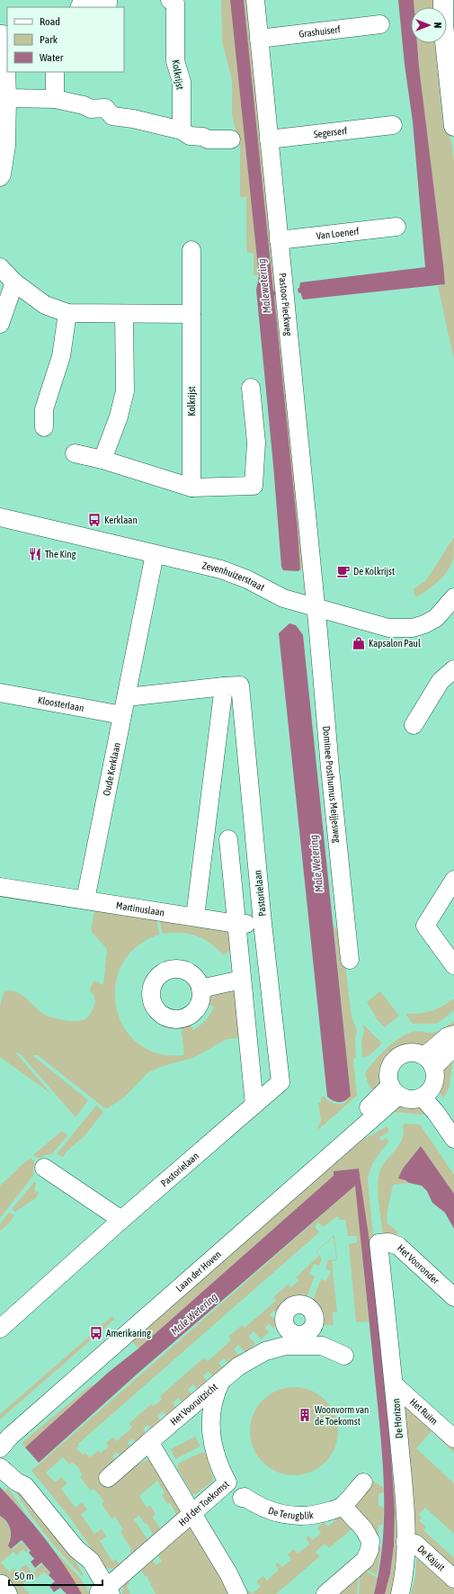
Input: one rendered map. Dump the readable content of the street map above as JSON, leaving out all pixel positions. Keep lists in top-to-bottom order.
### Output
{
  "streets": {
    "street": [
      "Grashuiserf",
      "Kolkrijst",
      "Segerserf",
      "Van Loenerf",
      "Pastoor Pieckweg",
      "Zevenhuizerstraat",
      "Kloosterlaan",
      "Oude Kerklaan",
      "Dominee Posthumus Meijjesweg",
      "Pastorielaan",
      "Martinuslaan",
      "Het Vooronder",
      "Laan der Hoven",
      "Het Vooruitzicht",
      "Het Ruim",
      "De Horizon",
      "Hof der Toekomst",
      "De Terugblik",
      "De Kajuit"
    ]
  },
  "crossings": [
    ["Grashuiserf", "Pastoor Pieckweg"],
    ["Segerserf", "Pastoor Pieckweg"],
    ["Van Loenerf", "Pastoor Pieckweg"],
    ["Pastoor Pieckweg", "Zevenhuizerstraat"],
    ["Pastoor Pieckweg", "Dominee Posthumus Meijjesweg"],
    ["Zevenhuizerstraat", "Oude Kerklaan"],
    ["Zevenhuizerstraat", "Dominee Posthumus Meijjesweg"],
    ["Kloosterlaan", "Oude Kerklaan"],
    ["Oude Kerklaan", "Pastorielaan"],
    ["Oude Kerklaan", "Martinuslaan"],
    ["Het Vooronder", "De Horizon"],
    ["Het Vooruitzicht", "Hof der Toekomst"],
    ["Het Ruim", "De Horizon"],
    ["De Horizon", "De Kajuit"]
  ],
  "water": ["Malewetering", "Male Wetering"],
  "places": {
    "bus stop": ["Kerklaan", "Amerikaring"],
    "restaurant": ["The King"],
    "cafe": ["De Kolkrijst"],
    "shop": ["Kapsalon Paul"],
    "building": ["Woonvorm van de Toekomst"]
  },
  "legend": ["Road", "Park", "Water"],
  "scale_bar": "50 m",
  "north": "right"
}
